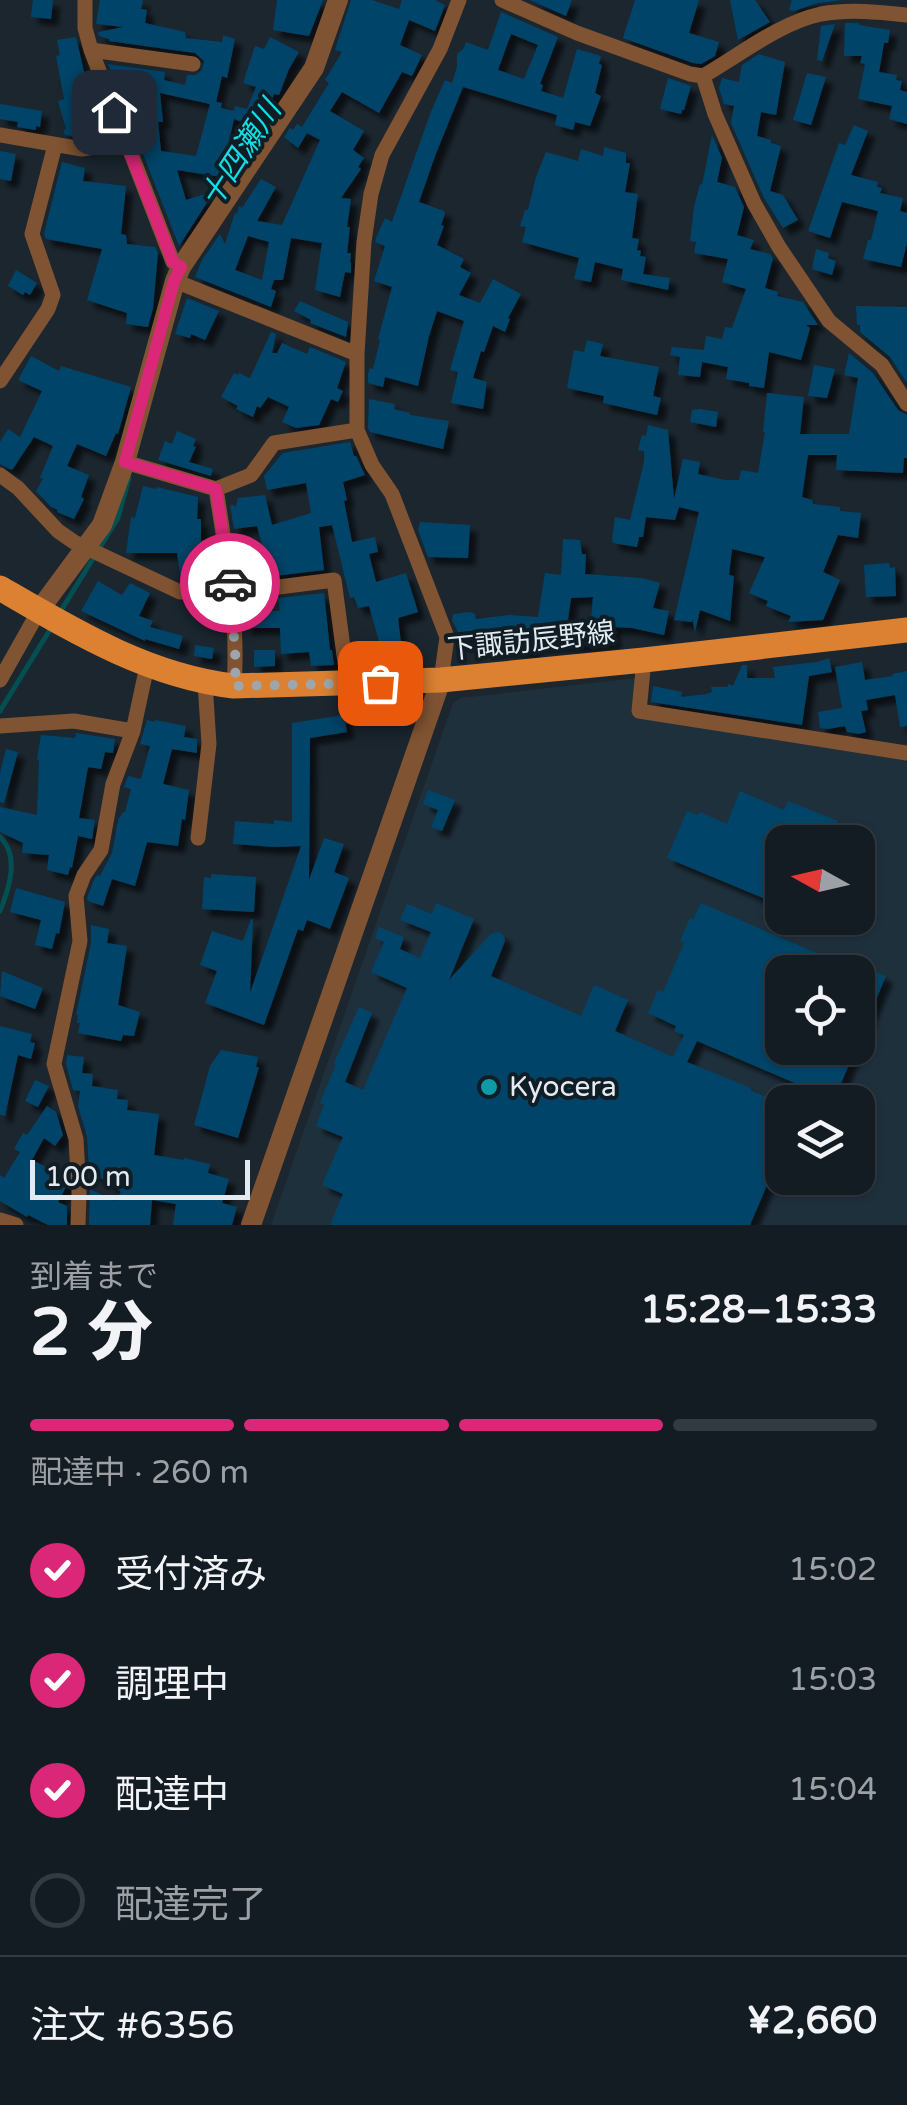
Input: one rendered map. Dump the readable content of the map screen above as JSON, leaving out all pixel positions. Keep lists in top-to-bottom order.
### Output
{
  "streets": {
    "main road": ["下諏訪辰野線"]
  },
  "water": ["十四瀬川"],
  "places": ["Kyocera"],
  "scale_bar": "100 m",
  "north": "left",
  "page": {
    "scale": "100 m",
    "heading": ["2 分", "到着まで", "15:28–15:33"],
    "panel": ["注文 #6356", "¥2,660"],
    "bar": "配達中 · 260 m",
    "list": [
      ["受付済み", "15:02"],
      ["調理中", "15:03"],
      ["配達中", "15:04"],
      "配達完了"
    ]
  }
}
